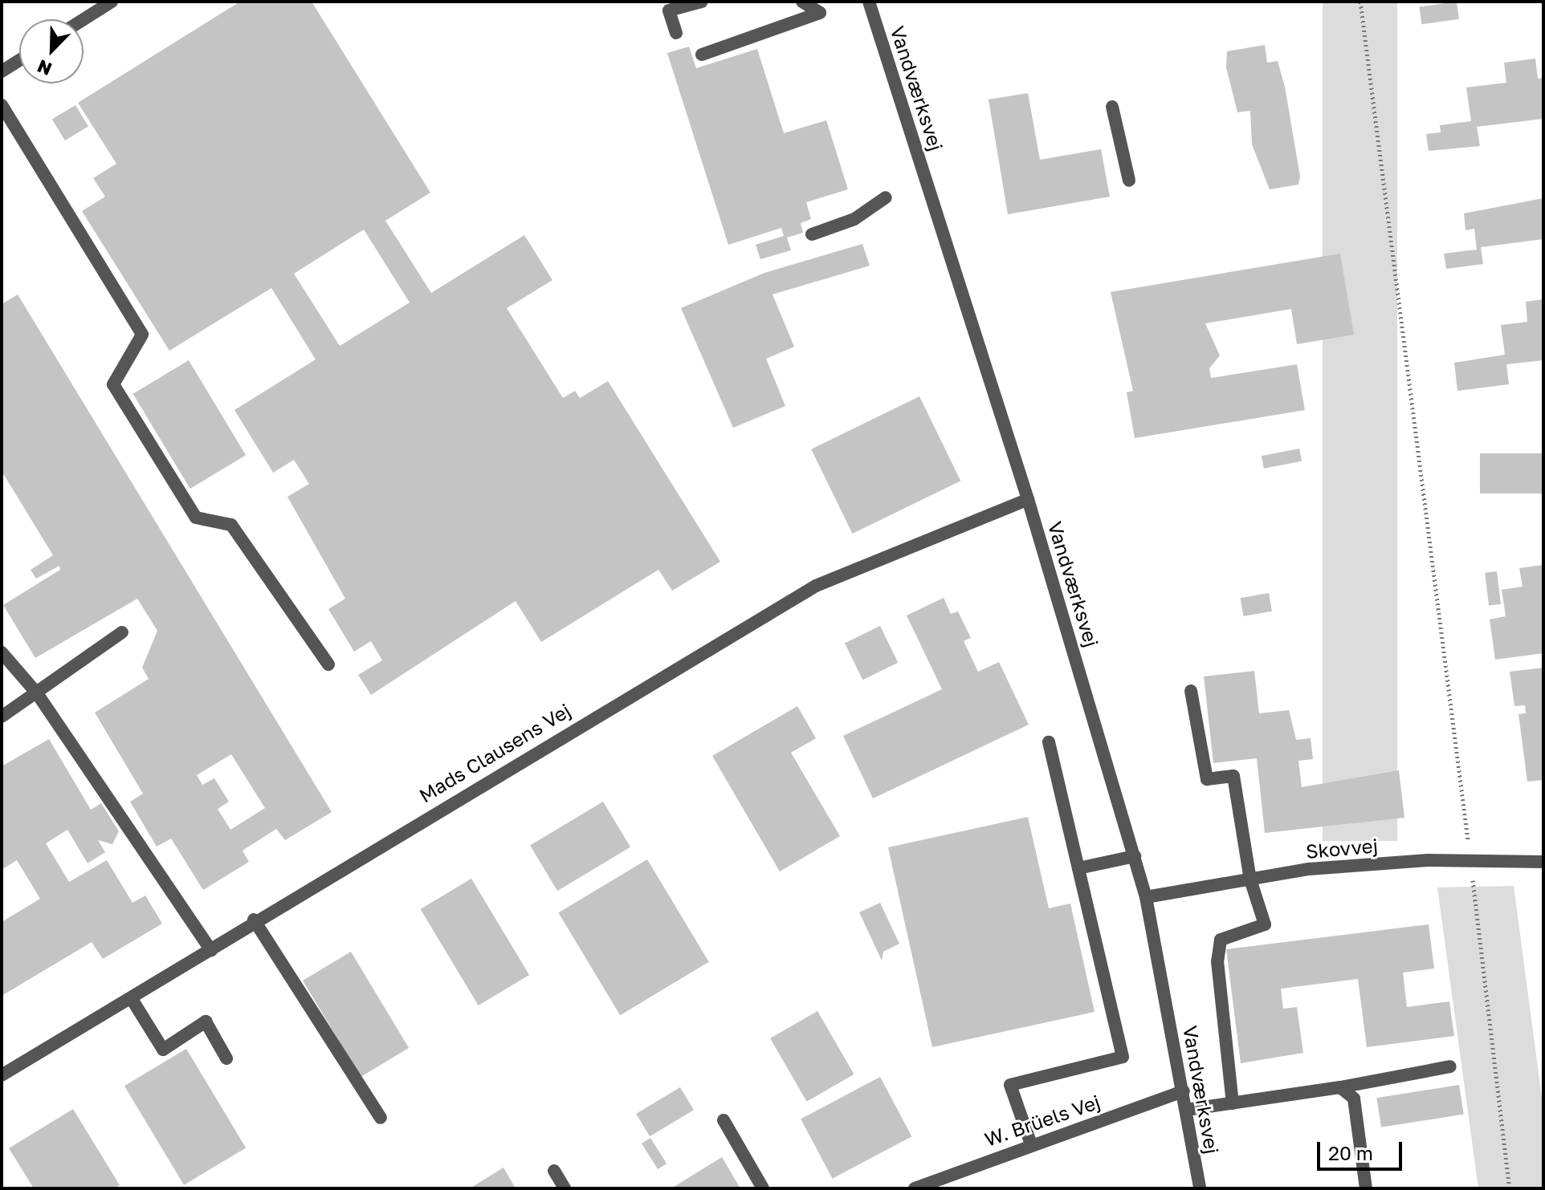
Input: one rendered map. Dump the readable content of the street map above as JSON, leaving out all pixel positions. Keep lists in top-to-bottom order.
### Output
{
  "streets": {
    "street": [
      "Vandværksvej",
      "Mads Clausens Vej",
      "Skovvej",
      "W. Brüels Vej"
    ]
  },
  "crossings": [
    ["Vandværksvej", "Mads Clausens Vej"],
    ["Vandværksvej", "Skovvej"],
    ["Vandværksvej", "W. Brüels Vej"]
  ],
  "scale_bar": "20 m",
  "north": "bottom left"
}
